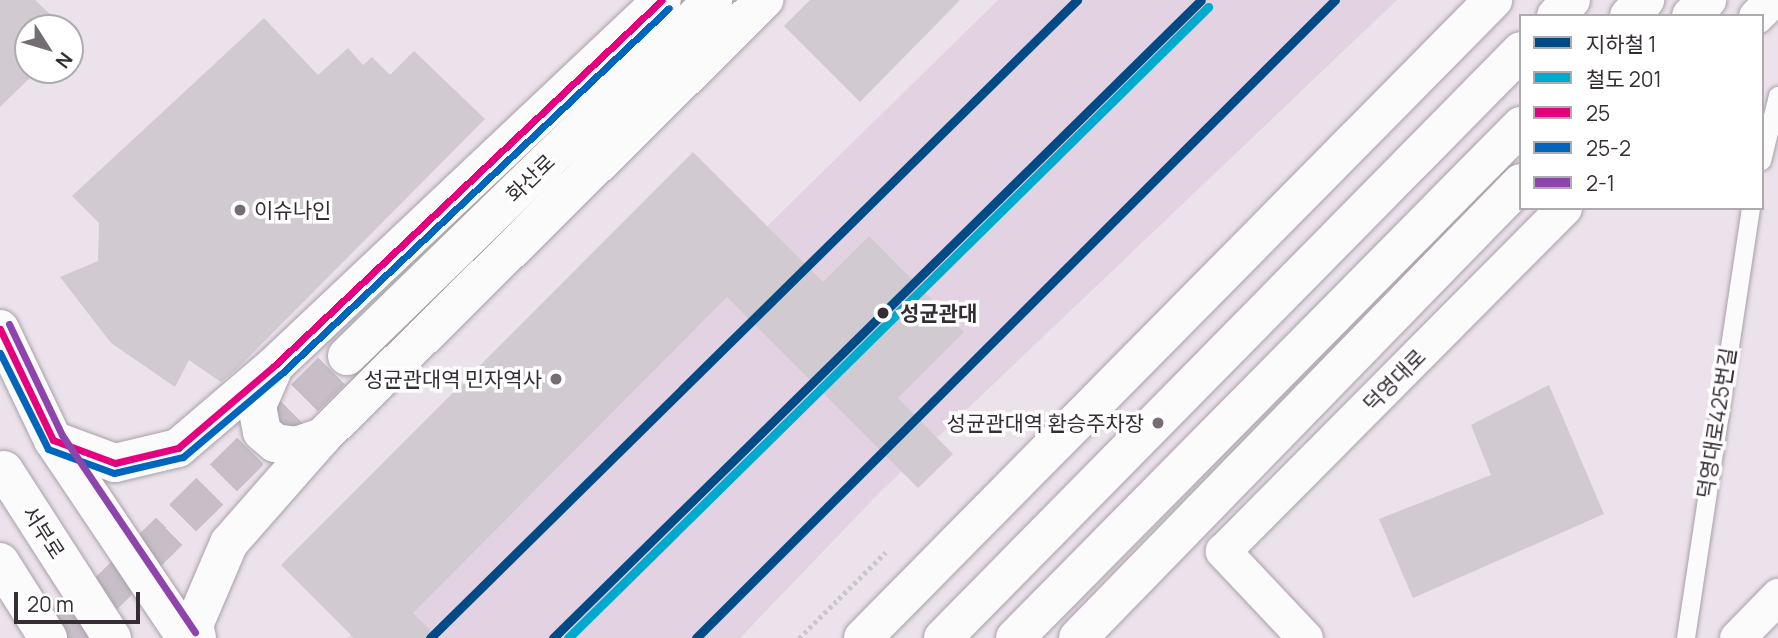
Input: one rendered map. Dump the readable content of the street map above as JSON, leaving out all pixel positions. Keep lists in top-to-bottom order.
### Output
{
  "streets": {
    "street": ["화산로", "덕영대로", "서부로"],
    "lane": ["덕영대로425번길"]
  },
  "places": [
    "이슈나인",
    "성균관대",
    "성균관대역 민자역사",
    "성균관대역 환승주차장"
  ],
  "lines": [
    "metro line 1",
    "transit line 25",
    "rail line 201",
    "transit line 25-2",
    "transit line 2-1"
  ],
  "legend": [
    "지하철 1",
    "철도 201",
    "25",
    "25-2",
    "2-1"
  ],
  "scale_bar": "20 m",
  "north": "bottom right"
}
